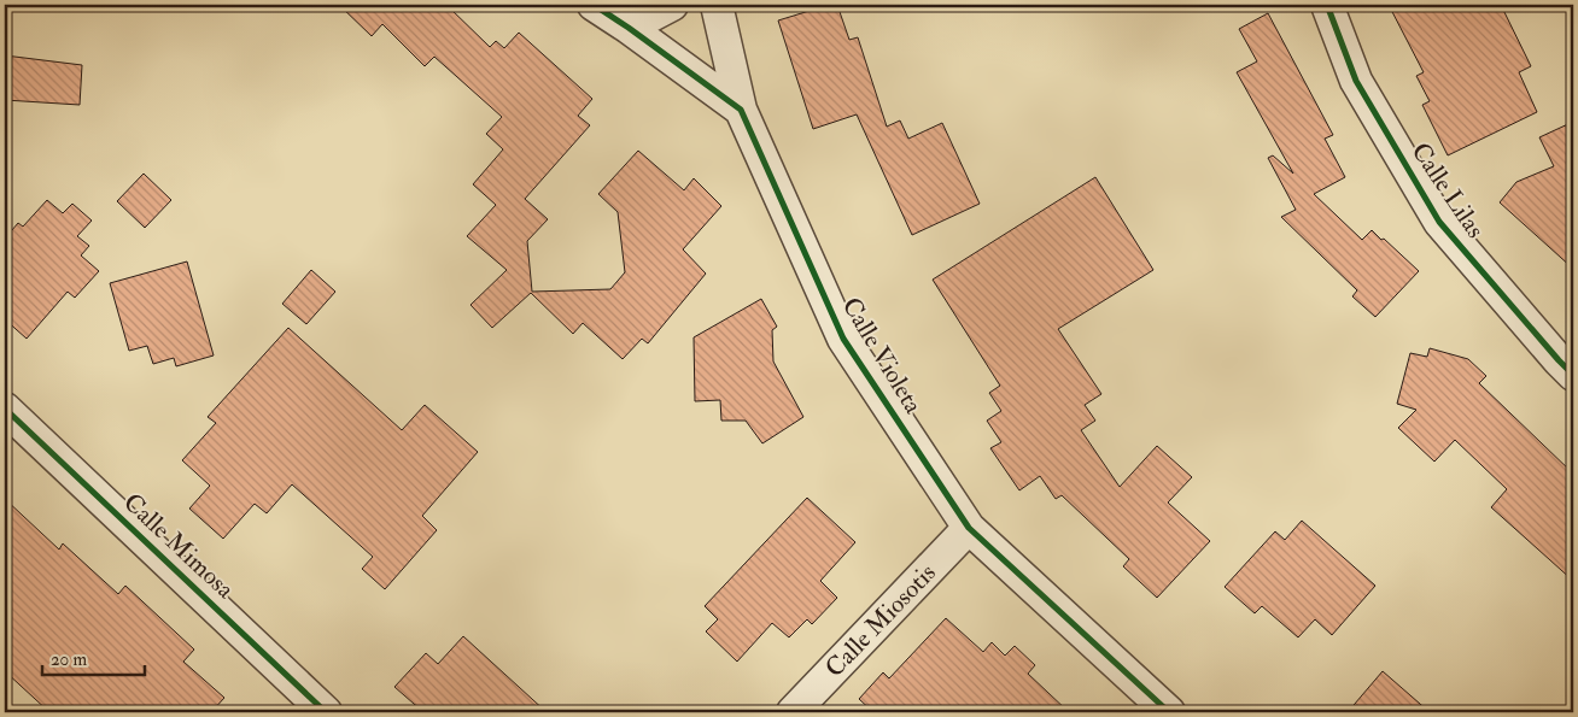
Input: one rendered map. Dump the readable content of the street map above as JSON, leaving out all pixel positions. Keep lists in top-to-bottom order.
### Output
{
  "streets": {
    "street": [
      "Calle Lilas",
      "Calle Violeta",
      "Calle Mimosa",
      "Calle Miosotis"
    ]
  },
  "crossings": [
    ["Calle Violeta", "Calle Miosotis"]
  ],
  "scale_bar": "20 m"
}
